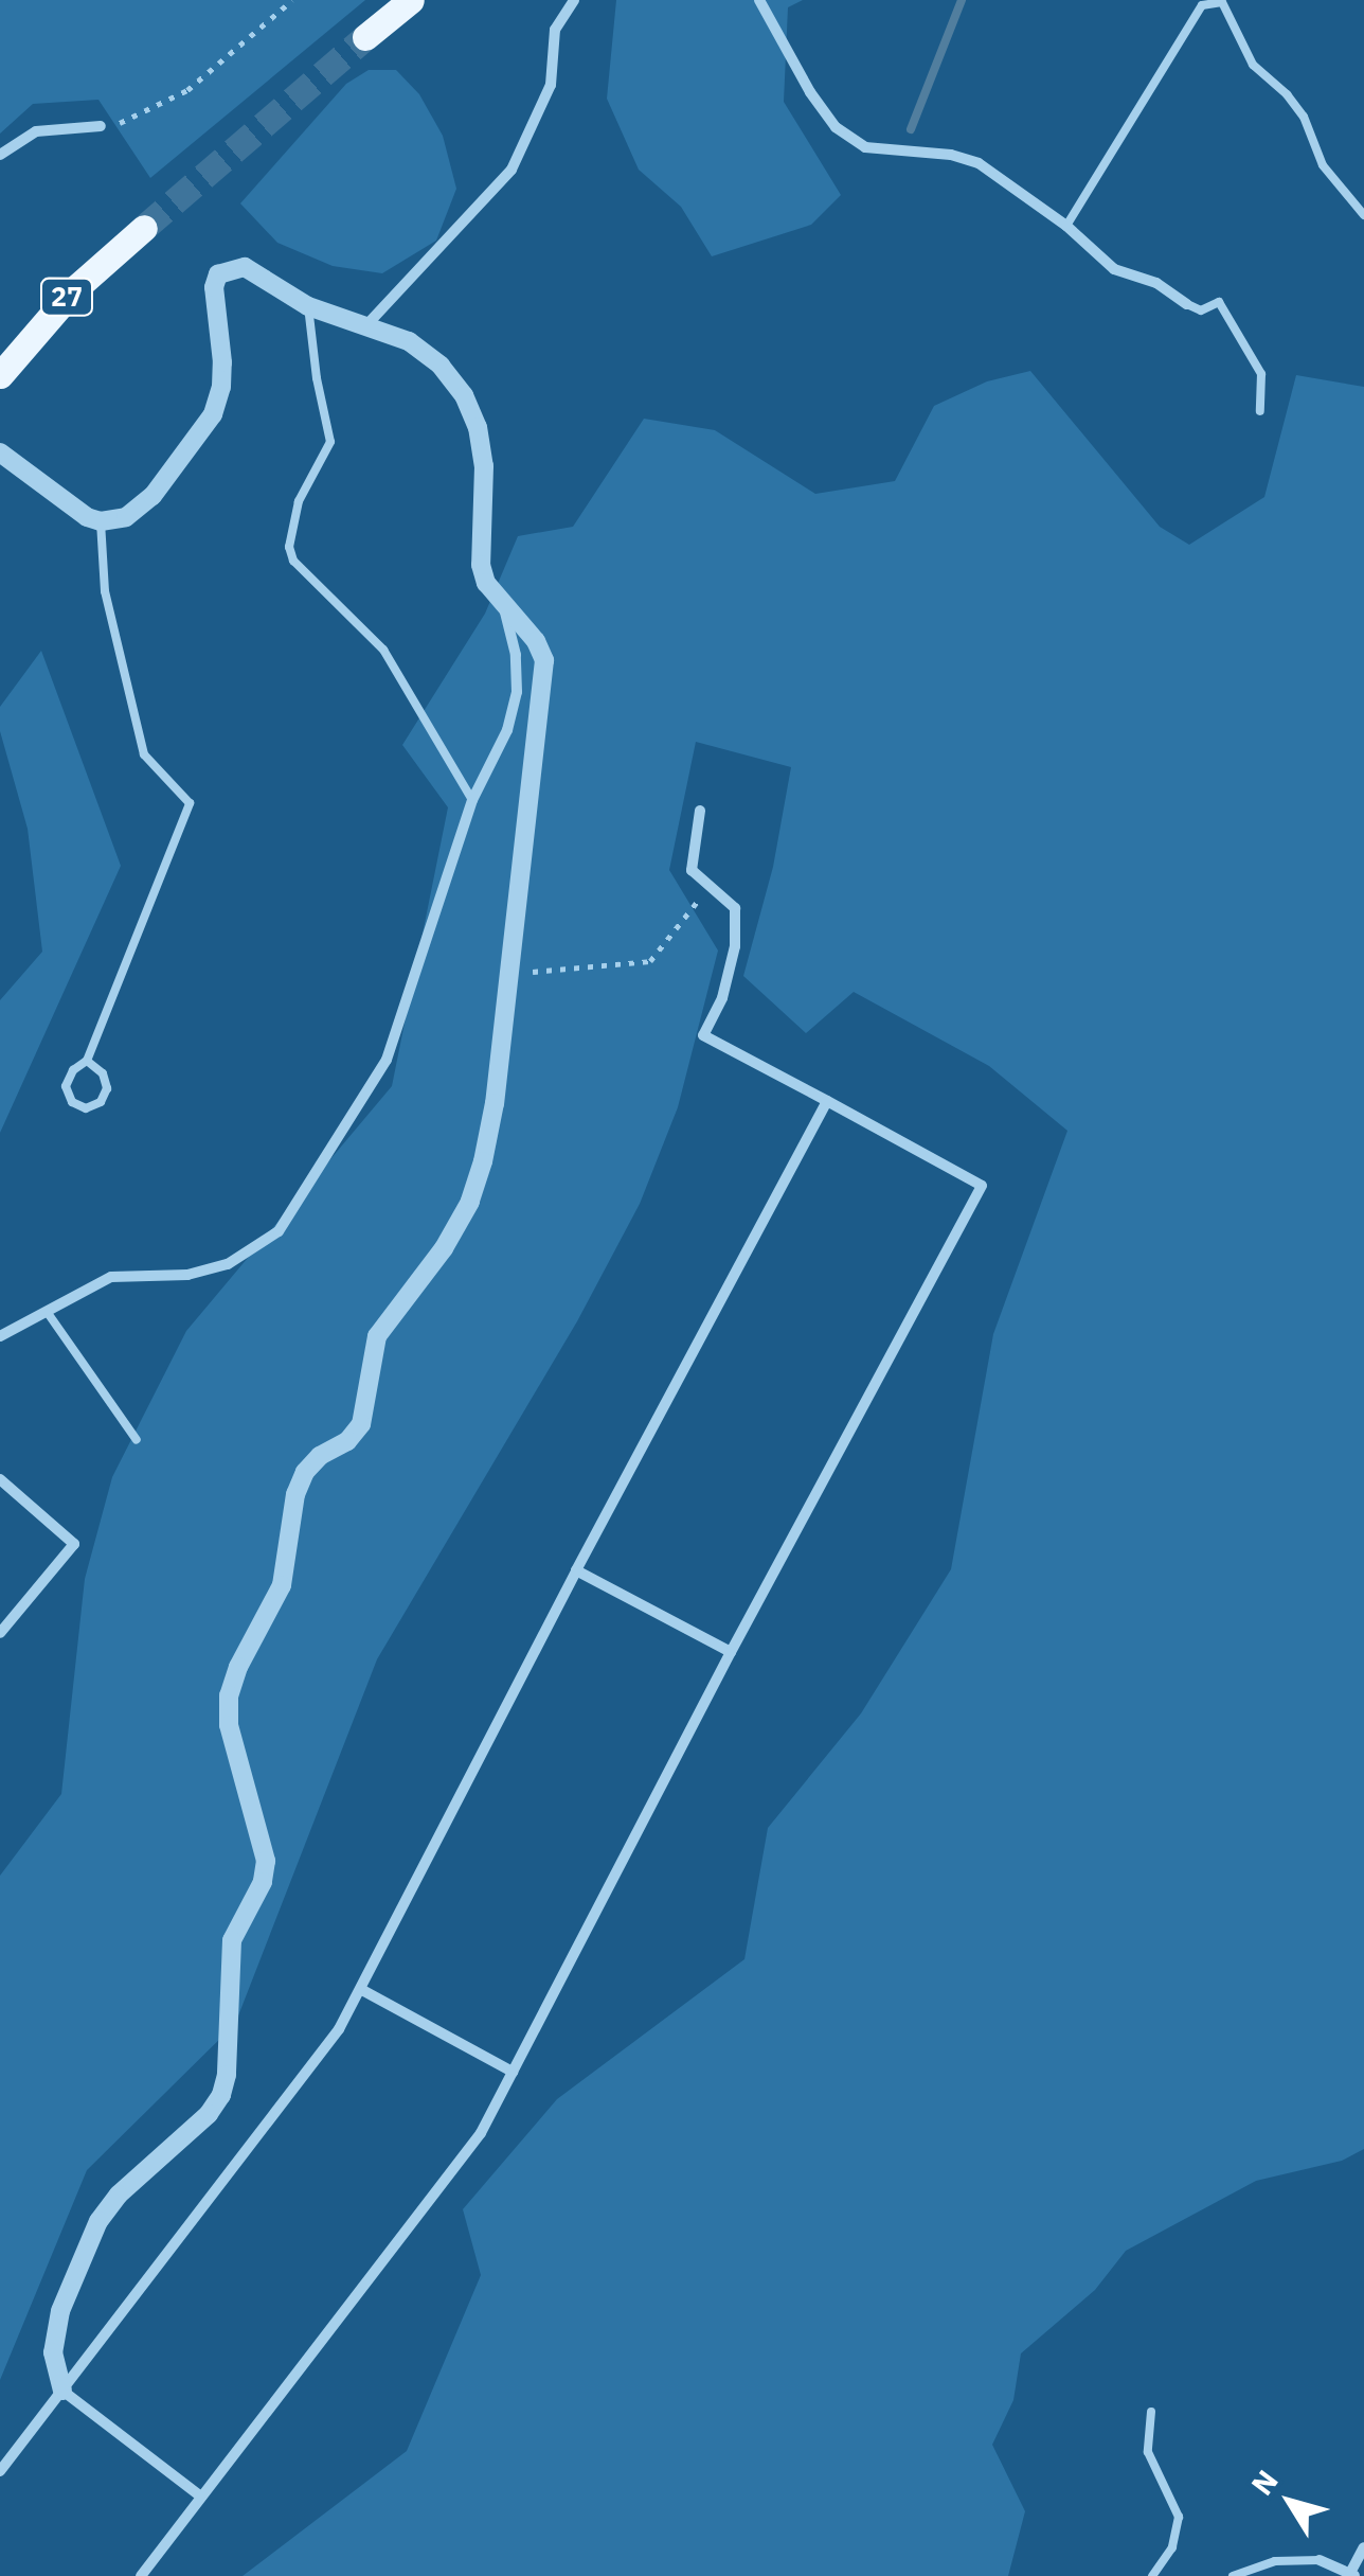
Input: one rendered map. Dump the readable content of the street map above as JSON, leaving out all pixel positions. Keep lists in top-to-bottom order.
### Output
{
  "streets": {
    "main road": ["27"]
  },
  "north": "top left"
}
